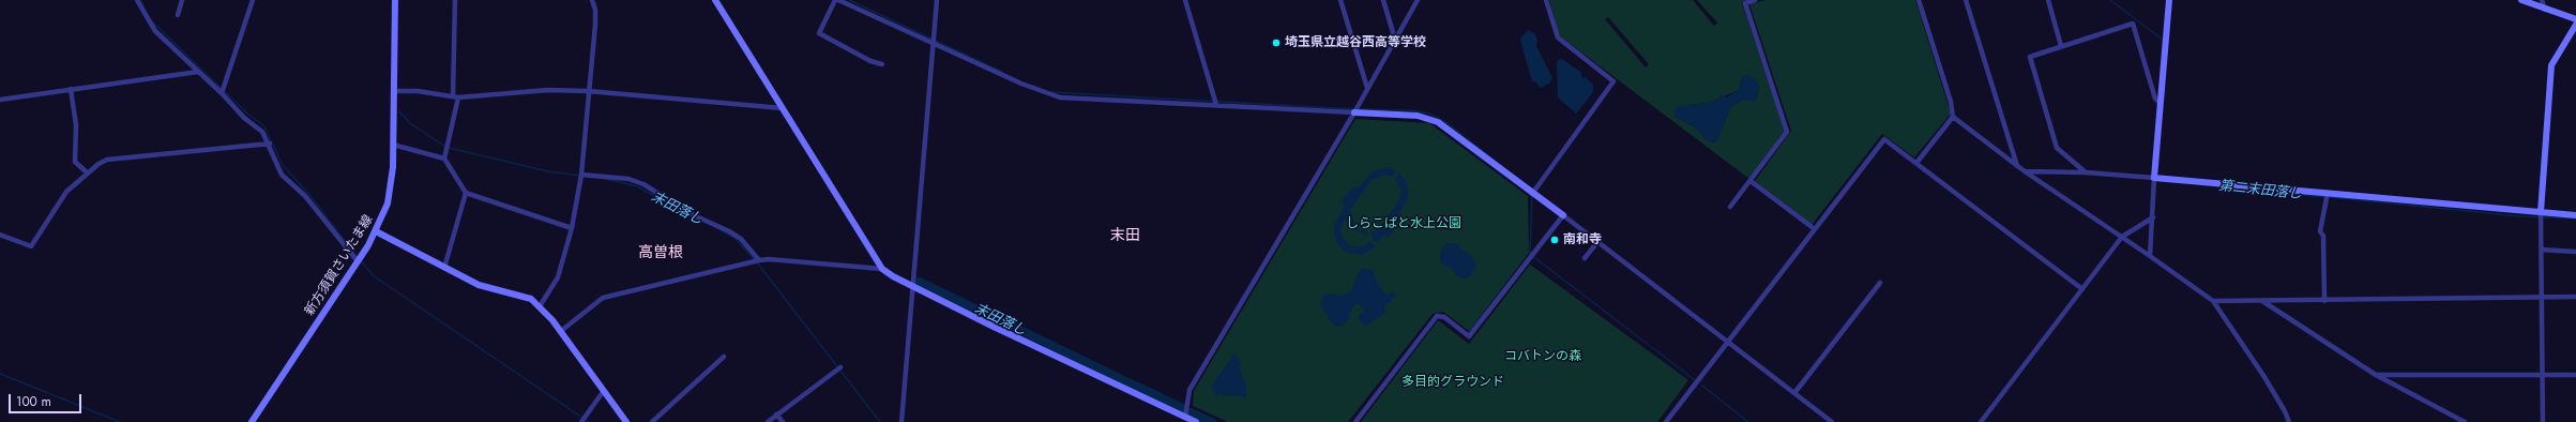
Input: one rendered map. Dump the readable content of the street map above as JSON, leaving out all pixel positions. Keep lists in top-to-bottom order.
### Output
{
  "streets": {
    "street": ["新方須賀さいたま線"]
  },
  "districts": ["末田", "高曽根"],
  "water": ["第二末田落し", "末田落し"],
  "parks": ["しらこばと水上公園", "コバトンの森", "多目的グラウンド"],
  "places": ["埼玉県立越谷西高等学校", "南和寺"],
  "scale_bar": "100 m"
}
